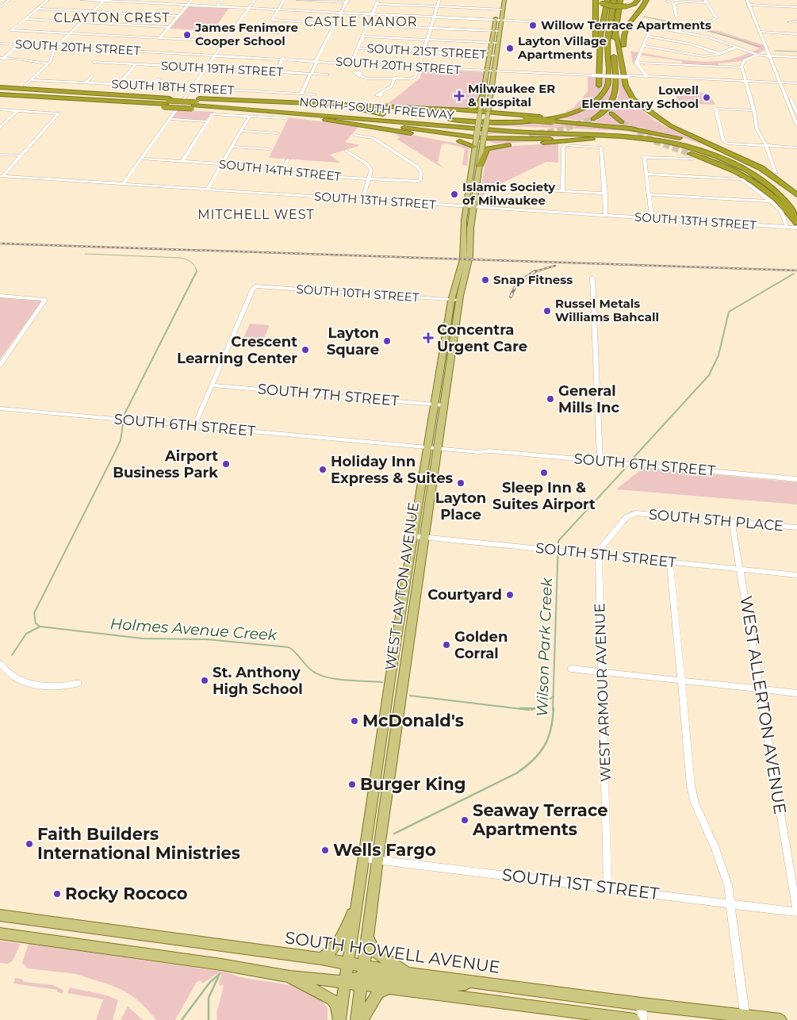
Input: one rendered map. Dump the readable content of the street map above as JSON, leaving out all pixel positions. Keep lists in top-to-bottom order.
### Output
{
  "streets": {
    "highway": ["NORTH-SOUTH FREEWAY"],
    "main road": ["WEST LAYTON AVENUE", "SOUTH HOWELL AVENUE"],
    "street": [
      "SOUTH 20TH STREET",
      "SOUTH 21ST STREET",
      "SOUTH 19TH STREET",
      "SOUTH 18TH STREET",
      "SOUTH 14TH STREET",
      "SOUTH 13TH STREET",
      "SOUTH 10TH STREET",
      "SOUTH 7TH STREET",
      "SOUTH 6TH STREET",
      "SOUTH 5TH PLACE",
      "SOUTH 5TH STREET",
      "WEST ARMOUR AVENUE",
      "WEST ALLERTON AVENUE",
      "SOUTH 1ST STREET"
    ]
  },
  "crossings": [
    ["SOUTH 20TH STREET", "WEST LAYTON AVENUE"],
    ["SOUTH 21ST STREET", "WEST LAYTON AVENUE"],
    ["SOUTH 13TH STREET", "WEST LAYTON AVENUE"],
    ["SOUTH 10TH STREET", "SOUTH 7TH STREET"],
    ["SOUTH 10TH STREET", "WEST LAYTON AVENUE"],
    ["SOUTH 7TH STREET", "WEST LAYTON AVENUE"],
    ["SOUTH 6TH STREET", "WEST LAYTON AVENUE"],
    ["SOUTH 5TH PLACE", "SOUTH 5TH STREET"],
    ["SOUTH 5TH PLACE", "WEST ARMOUR AVENUE"],
    ["SOUTH 5TH PLACE", "WEST ALLERTON AVENUE"],
    ["SOUTH 5TH STREET", "WEST LAYTON AVENUE"],
    ["SOUTH 5TH STREET", "WEST ARMOUR AVENUE"],
    ["SOUTH 5TH STREET", "WEST ALLERTON AVENUE"],
    ["WEST LAYTON AVENUE", "SOUTH 1ST STREET"],
    ["WEST LAYTON AVENUE", "SOUTH HOWELL AVENUE"],
    ["WEST ARMOUR AVENUE", "SOUTH 1ST STREET"],
    ["WEST ALLERTON AVENUE", "SOUTH 1ST STREET"]
  ],
  "districts": ["CLAYTON CREST", "CASTLE MANOR", "MITCHELL WEST"],
  "water": ["Holmes Avenue Creek", "Wilson Park Creek"],
  "places": {
    "other": [
      "Willow Terrace Apartments",
      "James Fenimore Cooper School",
      "Layton Village Apartments",
      "Lowell Elementary School",
      "Islamic Society of Milwaukee",
      "Snap Fitness",
      "Russel Metals Williams Bahcall",
      "Layton Square",
      "Crescent Learning Center",
      "General Mills Inc",
      "Airport Business Park",
      "Holiday Inn Express & Suites",
      "Sleep Inn & Suites Airport",
      "Layton Place",
      "Courtyard",
      "Golden Corral",
      "St. Anthony High School",
      "McDonald's",
      "Burger King",
      "Seaway Terrace Apartments",
      "Faith Builders International Ministries",
      "Wells Fargo",
      "Rocky Rococo"
    ],
    "health": ["Milwaukee ER & Hospital", "Concentra Urgent Care"]
  }
}
